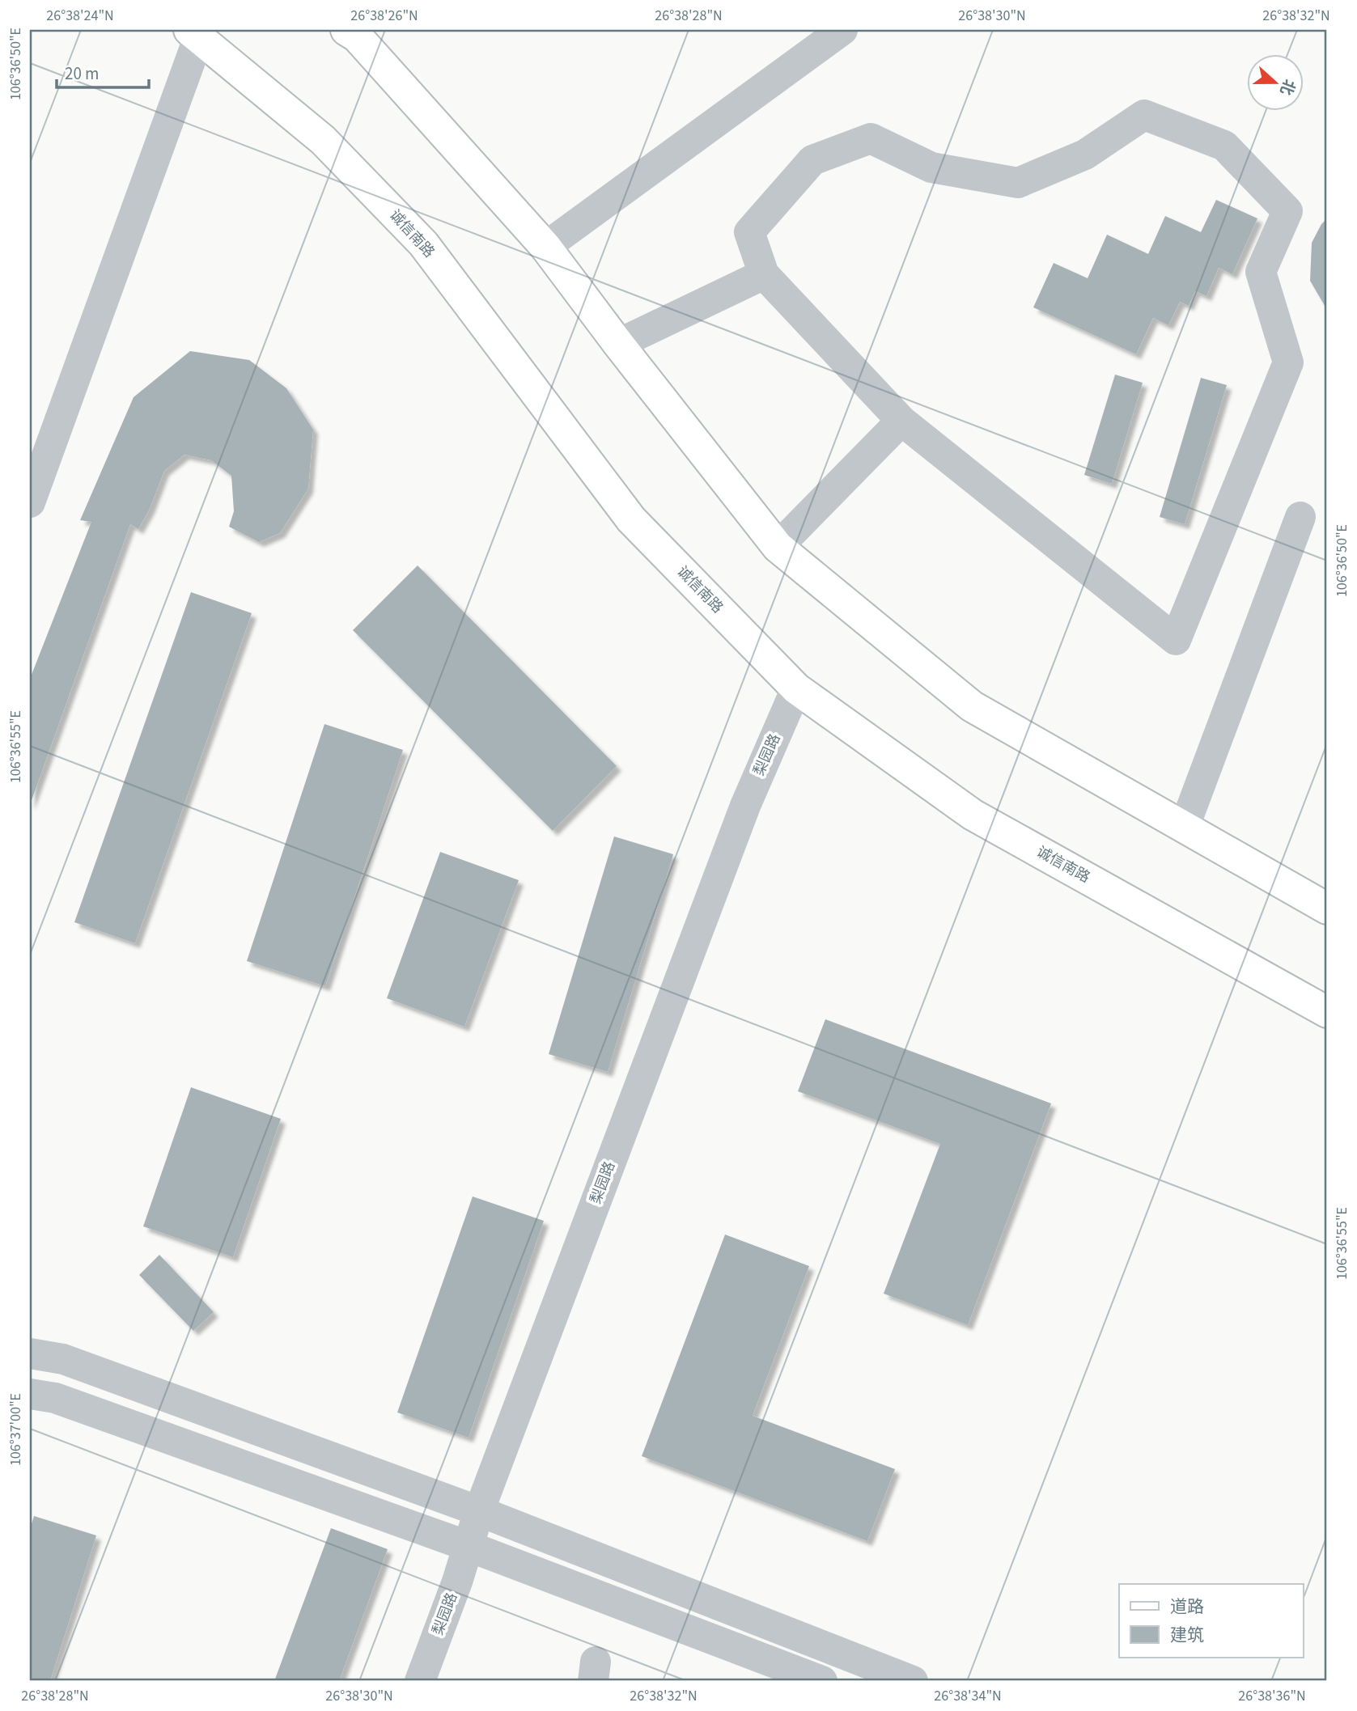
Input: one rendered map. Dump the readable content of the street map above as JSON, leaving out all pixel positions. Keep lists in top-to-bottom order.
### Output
{
  "streets": {
    "main road": ["诚信南路"],
    "street": ["梨园路"]
  },
  "crossings": [
    ["诚信南路", "梨园路"]
  ],
  "legend": ["道路", "建筑"],
  "scale_bar": "20 m",
  "north": "right",
  "coordinates": [
    "26°38'24\"N",
    "26°38'26\"N",
    "26°38'28\"N",
    "26°38'30\"N",
    "26°38'32\"N",
    "106°36'50\"E",
    "106°36'55\"E",
    "106°37'00\"E",
    "26°38'34\"N",
    "26°38'36\"N"
  ]
}
